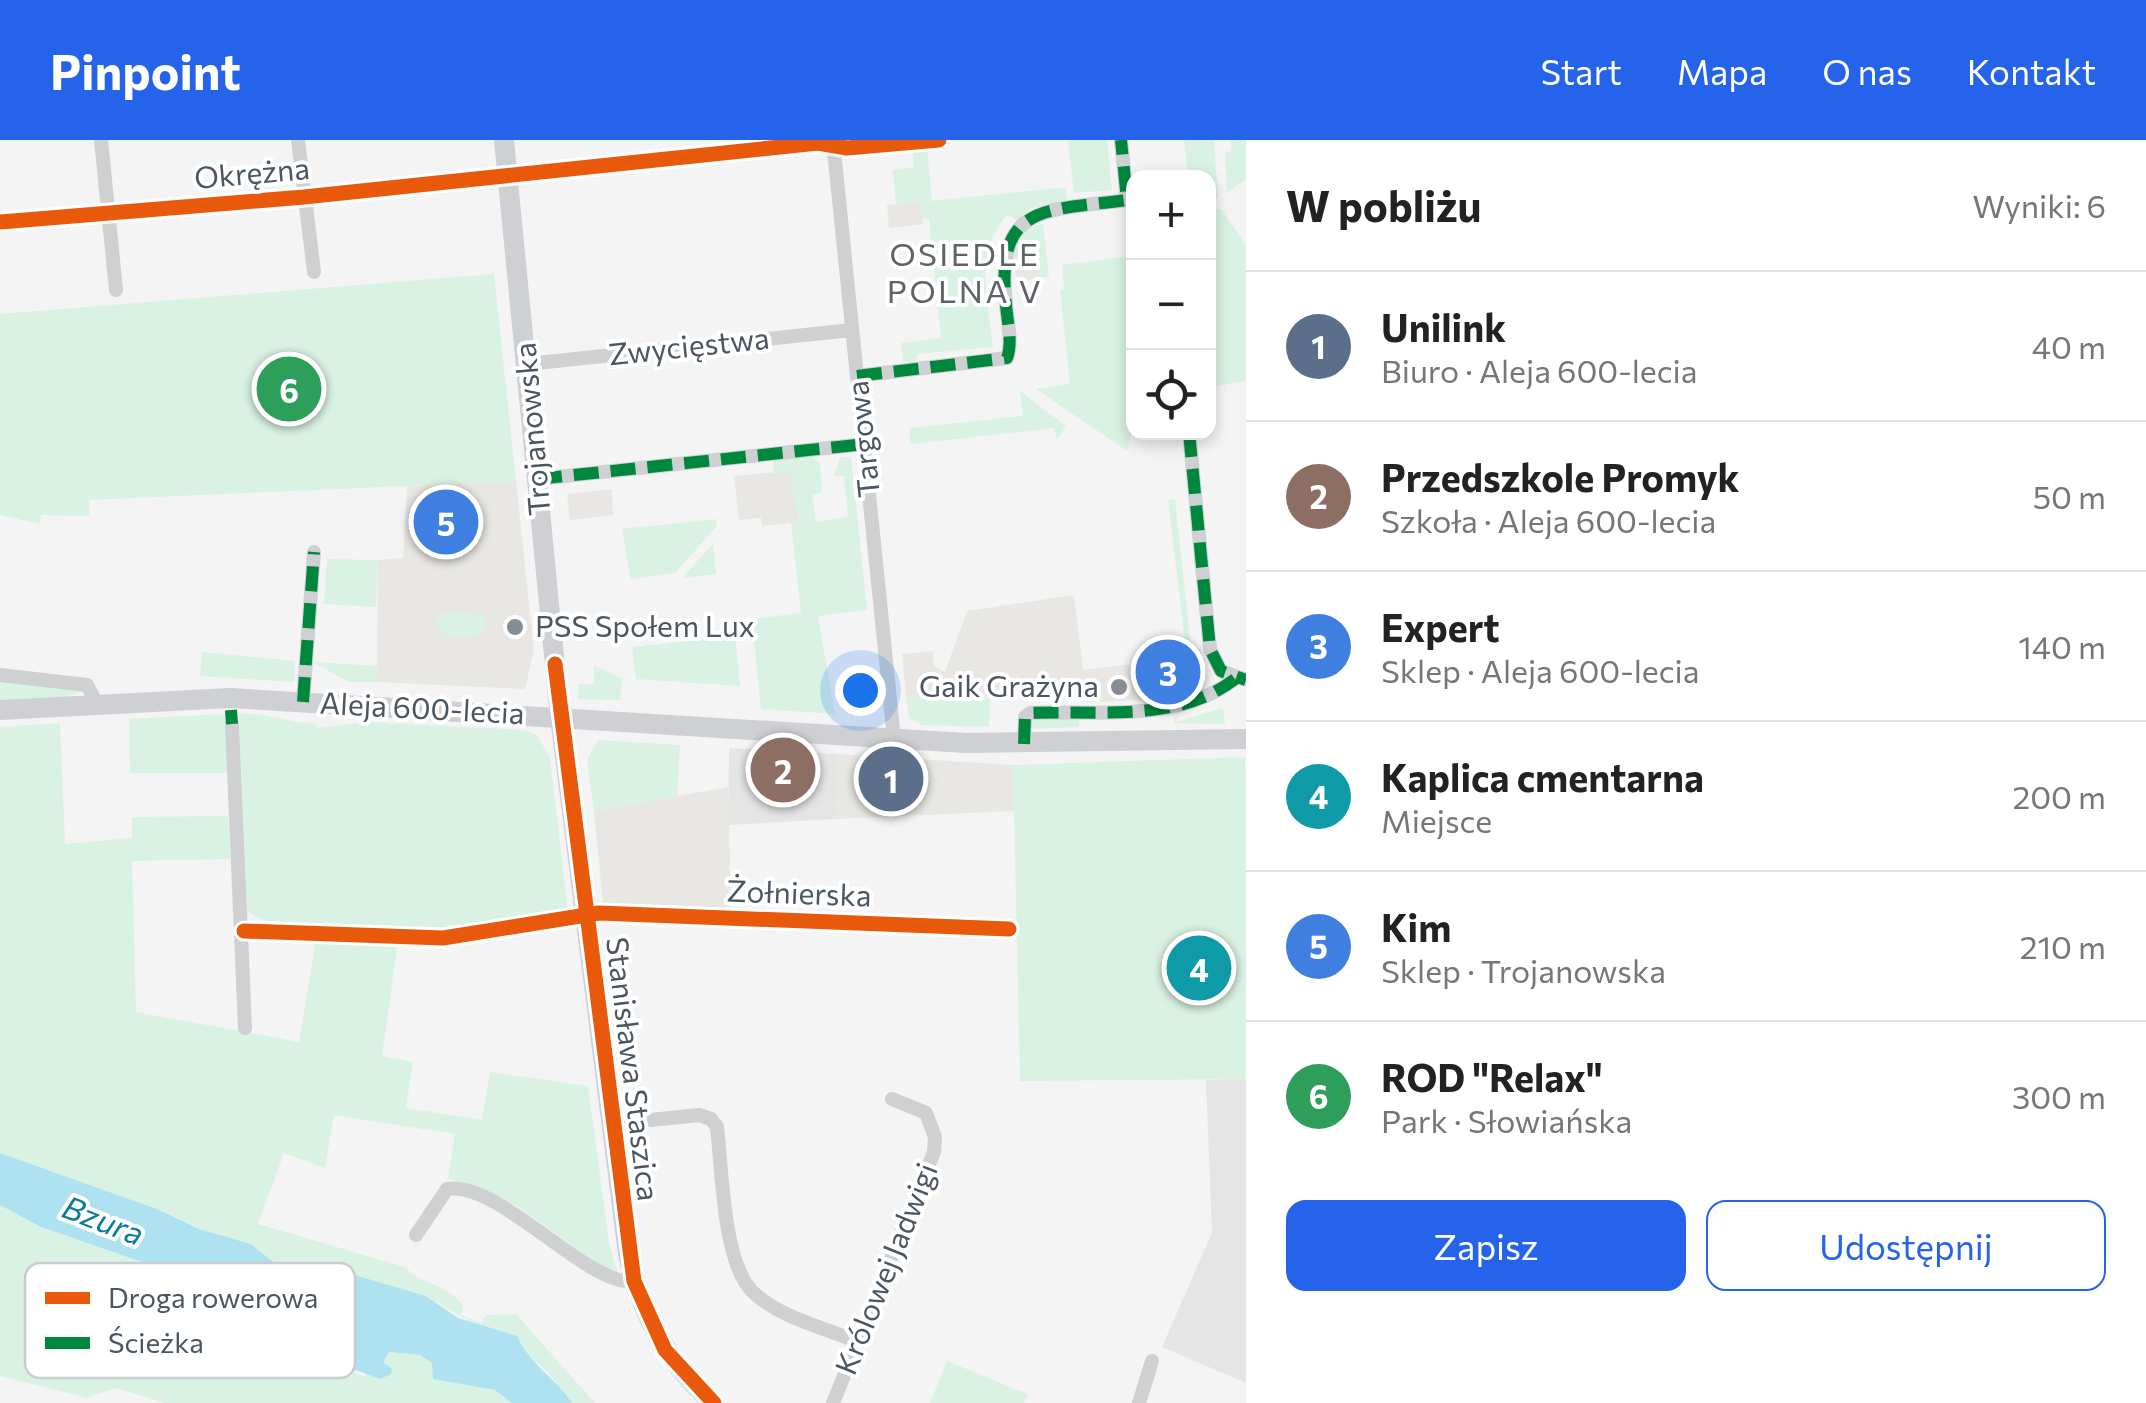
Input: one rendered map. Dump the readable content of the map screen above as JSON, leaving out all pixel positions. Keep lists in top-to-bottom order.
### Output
{
  "streets": {
    "street": [
      "Okrężna",
      "Zwycięstwa",
      "Trojanowska",
      "Targowa",
      "Aleja 600-lecia",
      "Żołnierska",
      "Stanisława Staszica",
      "Królowej Jadwigi"
    ]
  },
  "crossings": [
    ["Okrężna", "Trojanowska"],
    ["Okrężna", "Targowa"],
    ["Zwycięstwa", "Trojanowska"],
    ["Zwycięstwa", "Targowa"],
    ["Trojanowska", "Aleja 600-lecia"],
    ["Trojanowska", "Stanisława Staszica"],
    ["Targowa", "Aleja 600-lecia"],
    ["Aleja 600-lecia", "Stanisława Staszica"],
    ["Żołnierska", "Stanisława Staszica"]
  ],
  "districts": ["OSIEDLE POLNA V"],
  "water": ["Bzura"],
  "places": ["PSS Społem Lux", "Gaik Grażyna"],
  "legend": ["Droga rowerowa", "Ścieżka"],
  "page": {
    "header": "Pinpoint",
    "nav": [
      "Start",
      "Mapa",
      "O nas",
      "Kontakt"
    ],
    "heading": ["W pobliżu", "Wyniki: 6"],
    "map_buttons": ["+", "−"],
    "list": [
      {
        "mark": "1",
        "name": "Unilink",
        "note": "Biuro · Aleja 600-lecia",
        "value": "40 m"
      },
      {
        "mark": "2",
        "name": "Przedszkole Promyk",
        "note": "Szkoła · Aleja 600-lecia",
        "value": "50 m"
      },
      {
        "mark": "3",
        "name": "Expert",
        "note": "Sklep · Aleja 600-lecia",
        "value": "140 m"
      },
      {
        "mark": "4",
        "name": "Kaplica cmentarna",
        "note": "Miejsce",
        "value": "200 m"
      },
      {
        "mark": "5",
        "name": "Kim",
        "note": "Sklep · Trojanowska",
        "value": "210 m"
      },
      {
        "mark": "6",
        "name": "ROD \"Relax\"",
        "note": "Park · Słowiańska",
        "value": "300 m"
      }
    ],
    "pins": [
      "6",
      "5",
      "3",
      "2",
      "1",
      "4"
    ],
    "buttons": ["Zapisz", "Udostępnij"]
  }
}
